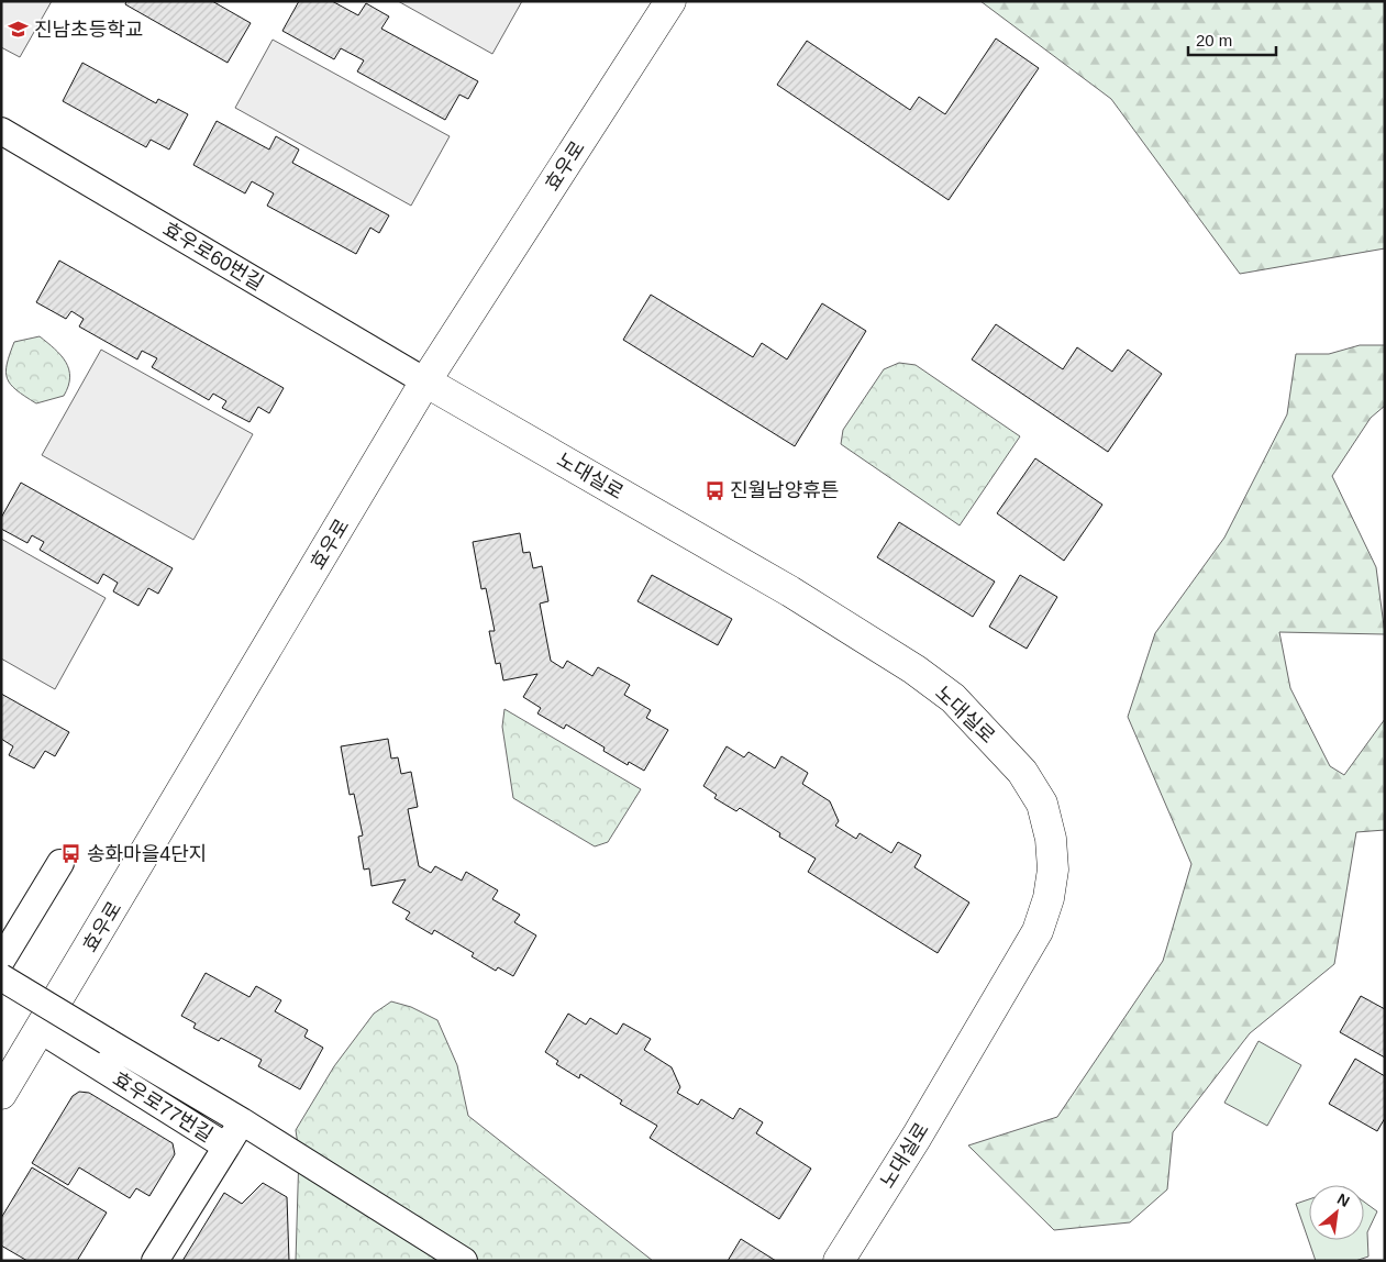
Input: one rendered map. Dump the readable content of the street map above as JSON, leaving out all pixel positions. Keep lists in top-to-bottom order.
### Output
{
  "streets": {
    "main road": ["효우로", "노대실로"],
    "street": ["효우로60번길", "효우로77번길"]
  },
  "crossings": [
    ["효우로", "효우로60번길"],
    ["효우로", "노대실로"],
    ["효우로", "효우로77번길"],
    ["효우로60번길", "노대실로"]
  ],
  "places": {
    "school or university": ["진남초등학교"],
    "bus stop": ["진월남양휴튼", "송화마을4단지"]
  },
  "scale_bar": "20 m",
  "north": "top right"
}
